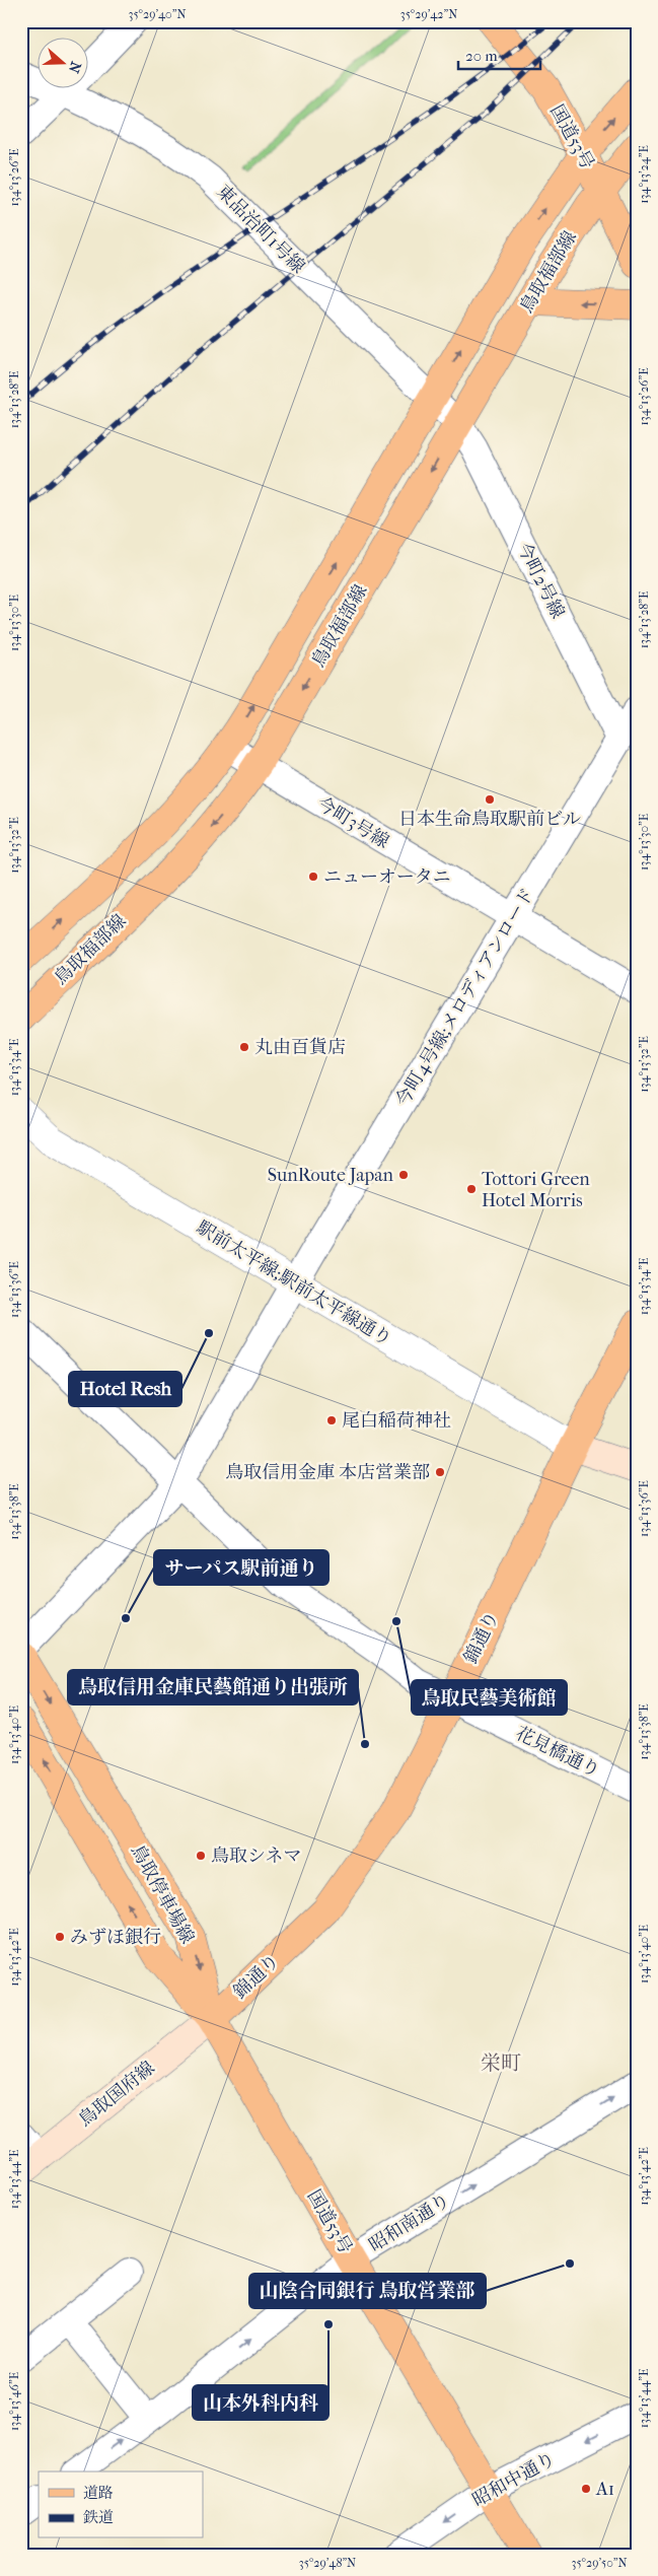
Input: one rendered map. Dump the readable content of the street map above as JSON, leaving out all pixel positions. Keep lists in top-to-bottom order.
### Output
{
  "streets": {
    "main road": [
      "国道53号",
      "鳥取福部線",
      "錦通り",
      "鳥取停車場線",
      "鳥取国府線"
    ],
    "street": [
      "東品治町1号線",
      "今町2号線",
      "今町3号線",
      "今町4号線;メロディアンロード",
      "駅前太平線;駅前太平線通り",
      "花見橋通り",
      "昭和南通り",
      "昭和中通り"
    ]
  },
  "crossings": [
    ["国道53号", "鳥取福部線"],
    ["国道53号", "錦通り"],
    ["国道53号", "鳥取停車場線"],
    ["国道53号", "鳥取国府線"],
    ["国道53号", "昭和南通り"],
    ["国道53号", "昭和中通り"],
    ["東品治町1号線", "鳥取福部線"],
    ["東品治町1号線", "今町2号線"],
    ["鳥取福部線", "今町2号線"],
    ["鳥取福部線", "今町3号線"],
    ["今町2号線", "今町4号線;メロディアンロード"],
    ["今町3号線", "今町4号線;メロディアンロード"],
    ["今町4号線;メロディアンロード", "駅前太平線;駅前太平線通り"],
    ["今町4号線;メロディアンロード", "花見橋通り"],
    ["駅前太平線;駅前太平線通り", "錦通り"],
    ["錦通り", "花見橋通り"],
    ["錦通り", "鳥取停車場線"],
    ["錦通り", "鳥取国府線"],
    ["鳥取停車場線", "鳥取国府線"]
  ],
  "one_way": ["昭和南通り", "昭和中通り"],
  "districts": ["栄町"],
  "places": [
    "日本生命鳥取駅前ビル",
    "ニューオータニ",
    "丸由百貨店",
    "SunRoute Japan",
    "Tottori Green Hotel Morris",
    "Hotel Resh",
    "尾白稲荷神社",
    "鳥取信用金庫 本店営業部",
    "サーパス駅前通り",
    "鳥取民藝美術館",
    "鳥取信用金庫民藝館通り出張所",
    "鳥取シネマ",
    "みずほ銀行",
    "山陰合同銀行 鳥取営業部",
    "山本外科内科",
    "A1"
  ],
  "legend": ["道路", "鉄道"],
  "scale_bar": "20 m",
  "north": "right",
  "coordinates": [
    "35°29'40\"N",
    "35°29'42\"N",
    "134°13'24\"E",
    "134°13'26\"E",
    "134°13'28\"E",
    "134°13'30\"E",
    "134°13'32\"E",
    "134°13'34\"E",
    "134°13'36\"E",
    "134°13'38\"E",
    "134°13'40\"E",
    "134°13'42\"E",
    "134°13'44\"E",
    "134°13'46\"E",
    "35°29'48\"N",
    "35°29'50\"N"
  ]
}
